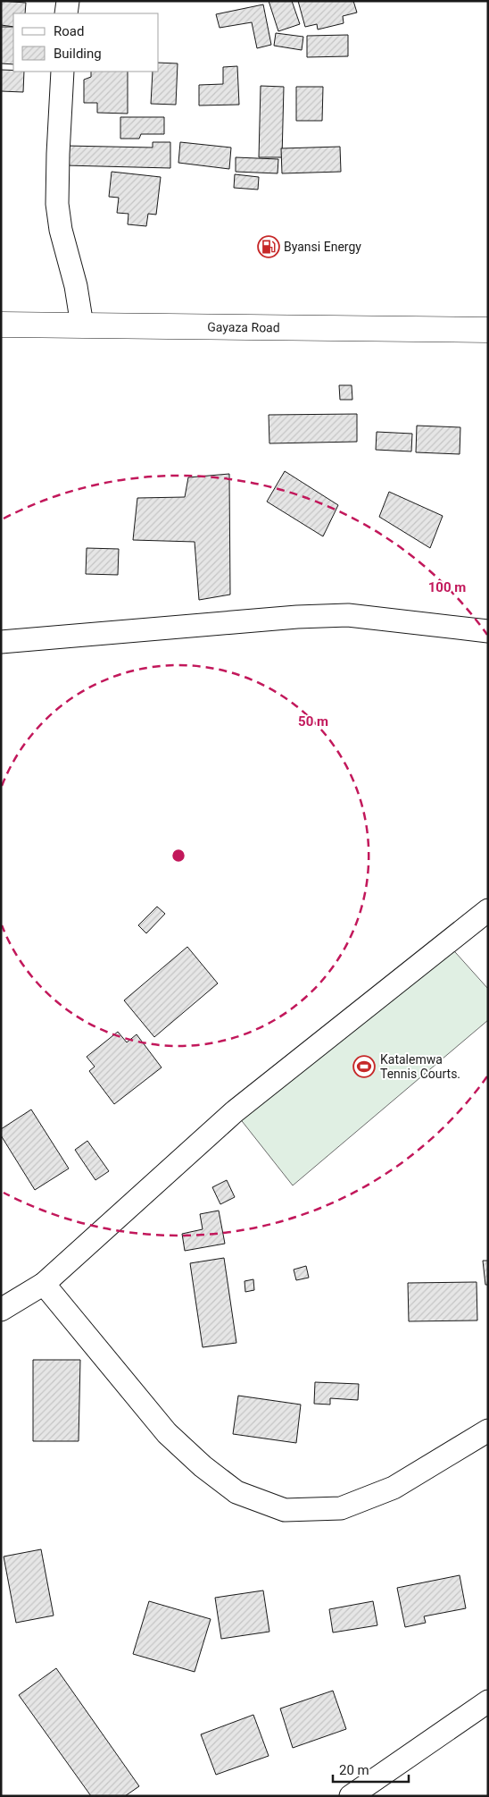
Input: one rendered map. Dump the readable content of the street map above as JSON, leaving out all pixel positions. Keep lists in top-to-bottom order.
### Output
{
  "streets": {
    "main road": ["Gayaza Road"]
  },
  "places": {
    "fuel station": ["Byansi Energy"],
    "sports": ["Katalemwa Tennis Courts."]
  },
  "legend": ["Road", "Building"],
  "scale_bar": "20 m",
  "rings": ["100 m", "50 m"]
}
